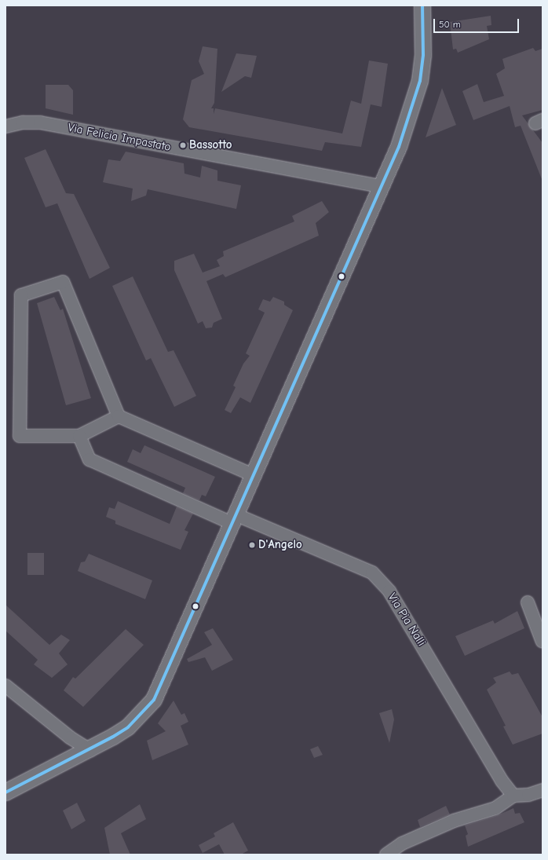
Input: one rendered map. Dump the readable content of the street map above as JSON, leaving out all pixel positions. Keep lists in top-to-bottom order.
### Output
{
  "streets": {
    "street": ["Via Felicia Impastato", "Via Pia Nalli"]
  },
  "places": ["Bassotto", "D'Angelo"],
  "scale_bar": "50 m"
}
